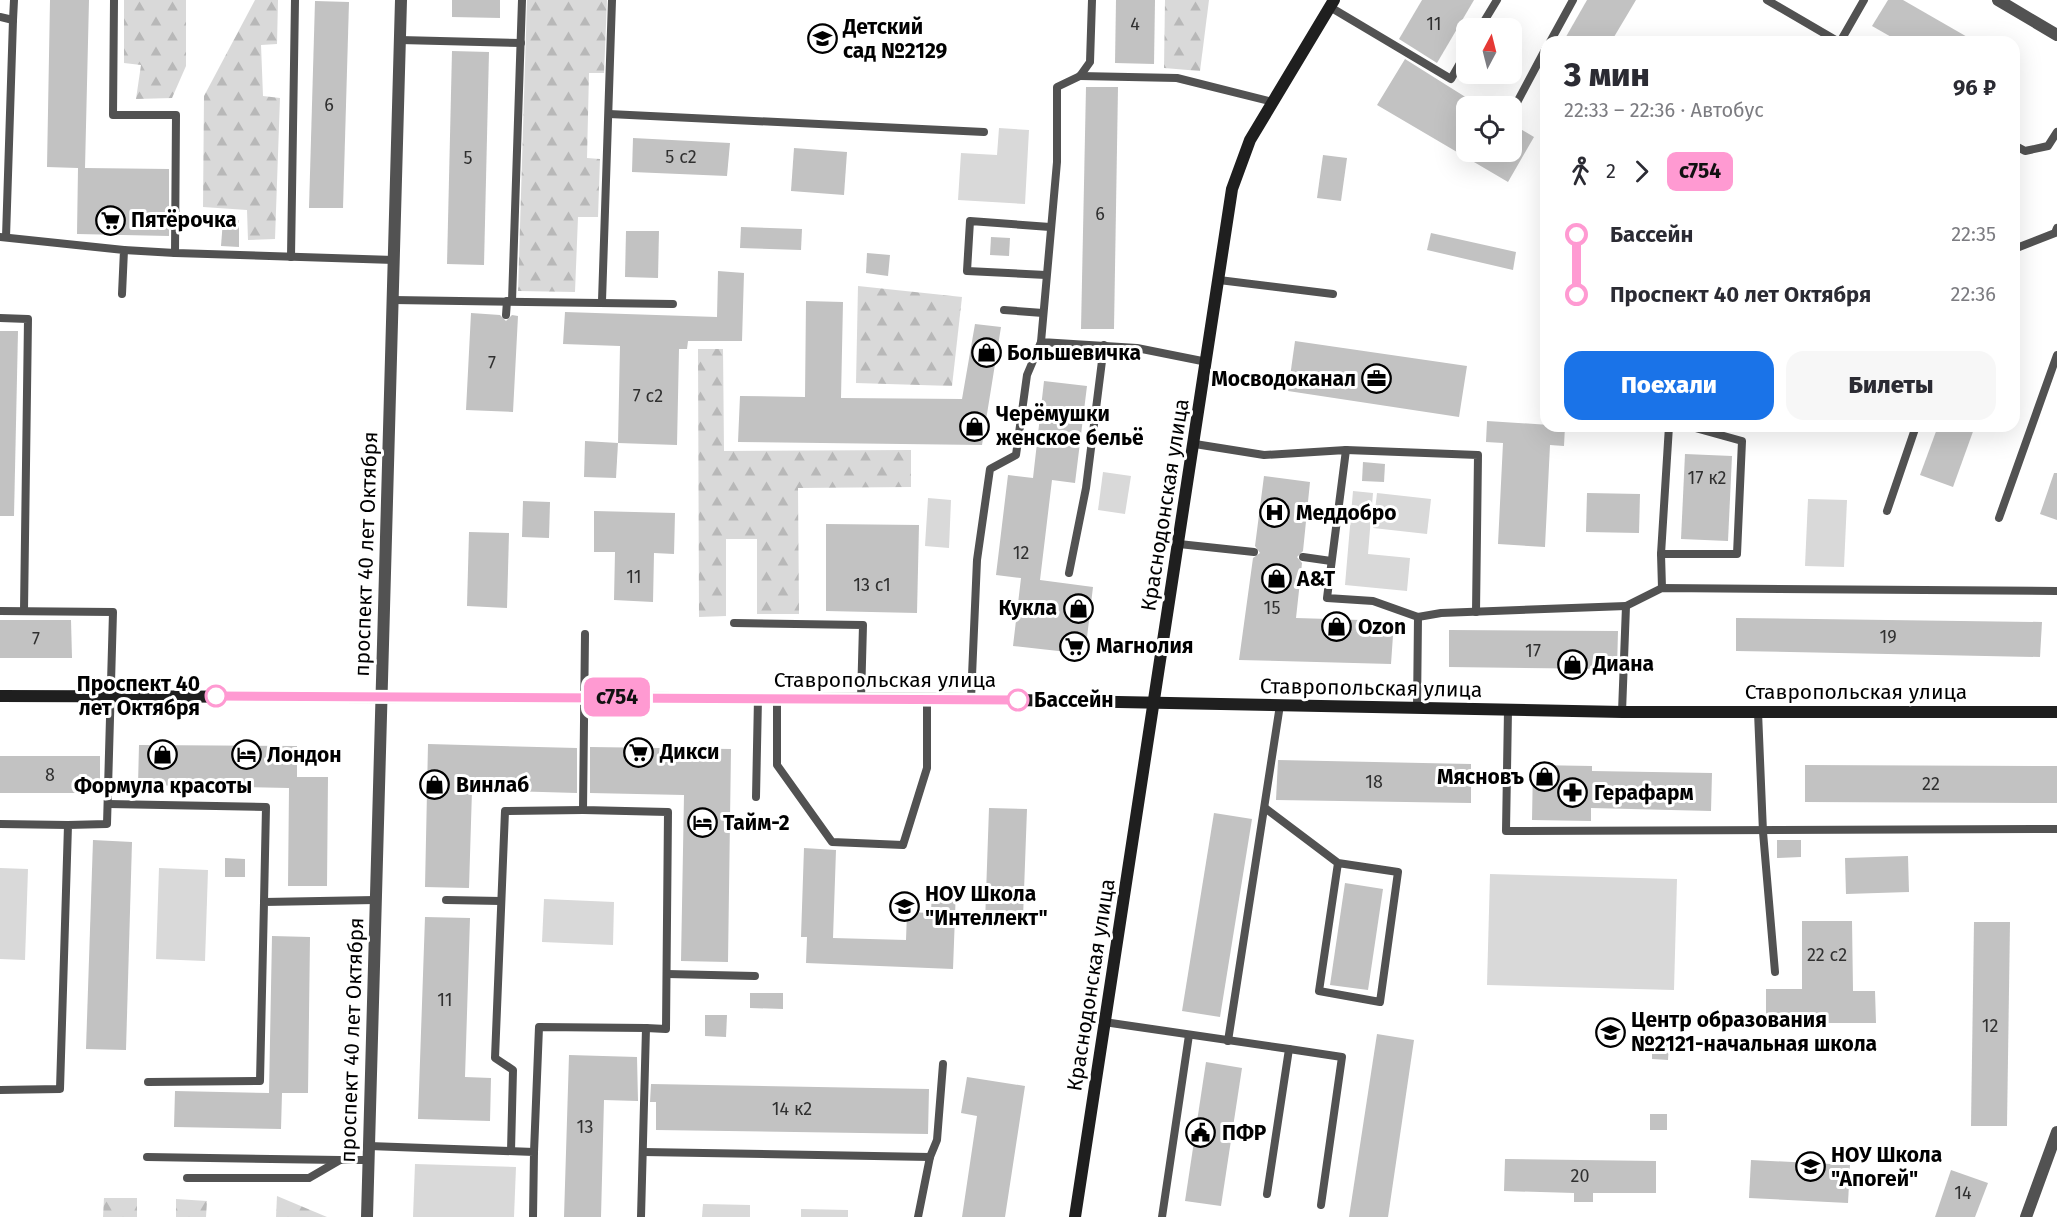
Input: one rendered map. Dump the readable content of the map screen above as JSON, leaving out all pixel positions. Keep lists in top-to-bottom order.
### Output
{
  "streets": {
    "main road": ["Краснодонская улица", "Ставропольская улица"],
    "street": ["проспект 40 лет Октября"]
  },
  "crossings": [
    ["Краснодонская улица", "Ставропольская улица"],
    ["проспект 40 лет Октября", "Ставропольская улица"]
  ],
  "places": {
    "school or university": [
      "Детский сад №2129",
      "НОУ Школа \"Интеллект\"",
      "Центр образования №2121-начальная школа",
      "НОУ Школа \"Апогей\""
    ],
    "supermarket": ["Пятёрочка", "Магнолия", "Дикси"],
    "shop": [
      "Большевичка",
      "Черёмушки женское бельё",
      "A&T",
      "Кукла",
      "Ozon",
      "Диана",
      "Формула красоты",
      "Мясновъ",
      "Винлаб"
    ],
    "office": ["Мосводоканал"],
    "hospital": ["Меддобро"],
    "other": ["Проспект 40 лет Октября", "Бассейн"],
    "hotel": ["Лондон", "Тайм-2"],
    "pharmacy": ["Герафарм"],
    "public building": ["ПФР"]
  },
  "lines": ["bus line с754"],
  "house_numbers": [
    "4",
    "11",
    "6",
    "5 с2",
    "5",
    "6",
    "7",
    "7 с2",
    "17 к2",
    "12",
    "11",
    "13 с1",
    "15",
    "19",
    "7",
    "17",
    "8",
    "18",
    "22",
    "22 с2",
    "11",
    "12",
    "14 к2",
    "13",
    "20",
    "14"
  ],
  "north": "top",
  "page": {
    "on_map": "с754",
    "heading": ["3 мин", "22:33 – 22:36 · Автобус", "96 ₽"],
    "legs": ["2", "с754"],
    "list": [
      {
        "name": "Бассейн",
        "value": "22:35"
      },
      {
        "name": "Проспект 40 лет Октября",
        "value": "22:36"
      }
    ],
    "buttons": ["Поехали", "Билеты"]
  }
}
